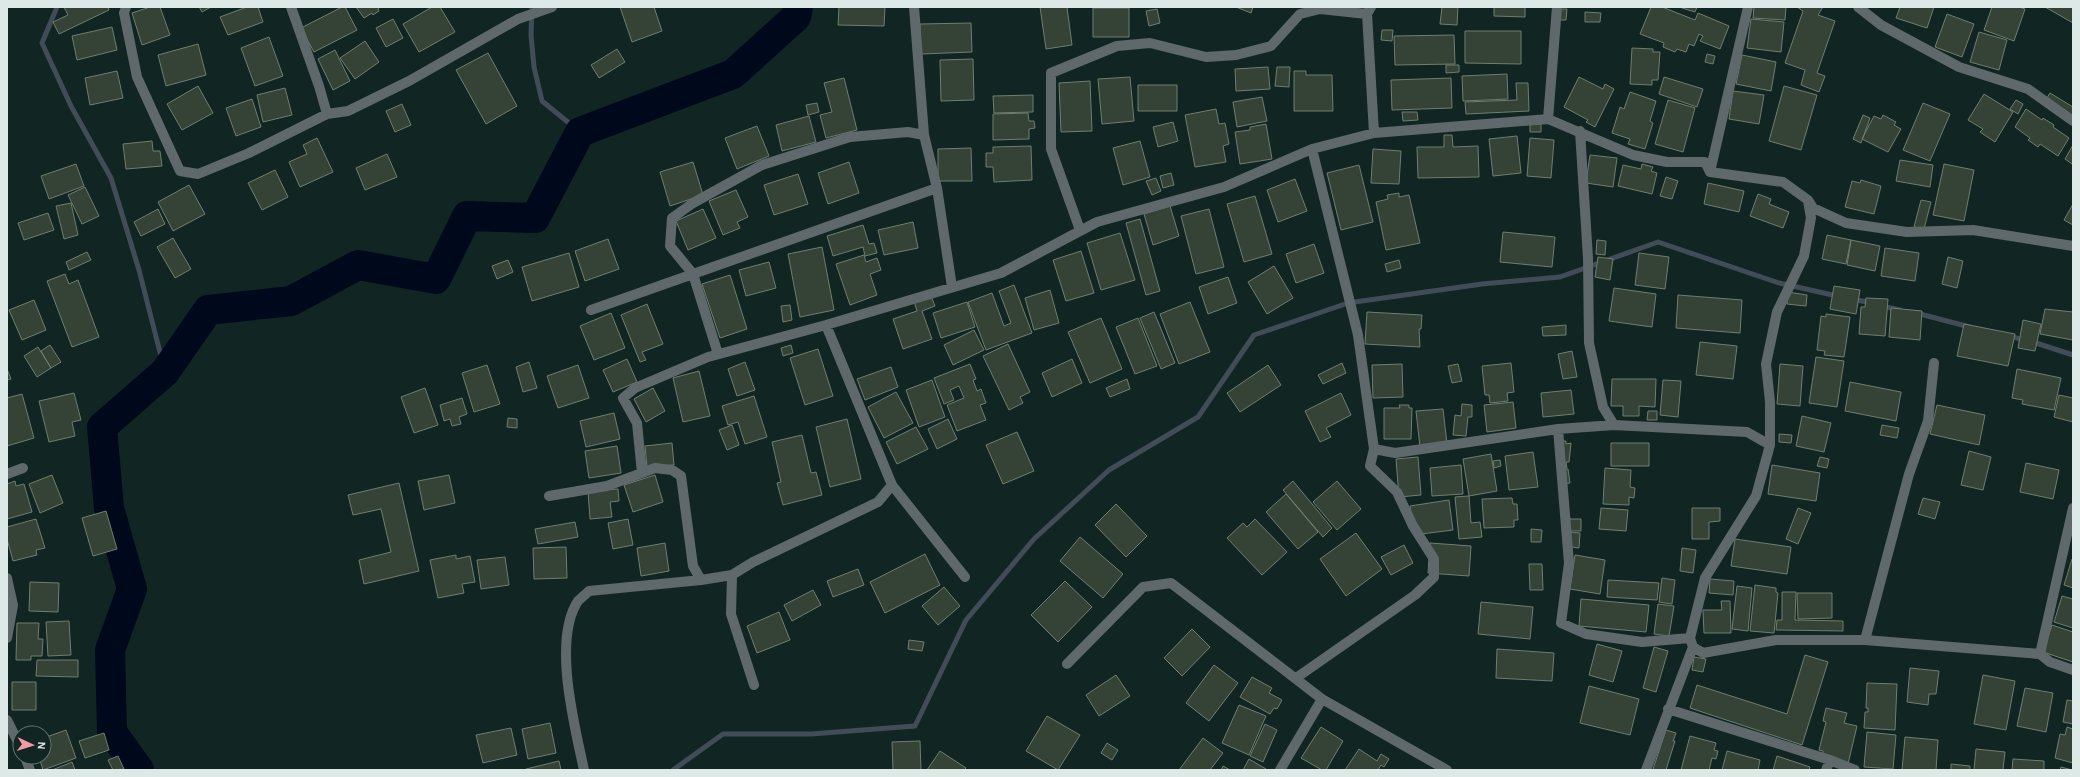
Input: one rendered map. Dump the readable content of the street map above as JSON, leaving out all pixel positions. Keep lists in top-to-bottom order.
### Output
{
  "north": "right"
}
